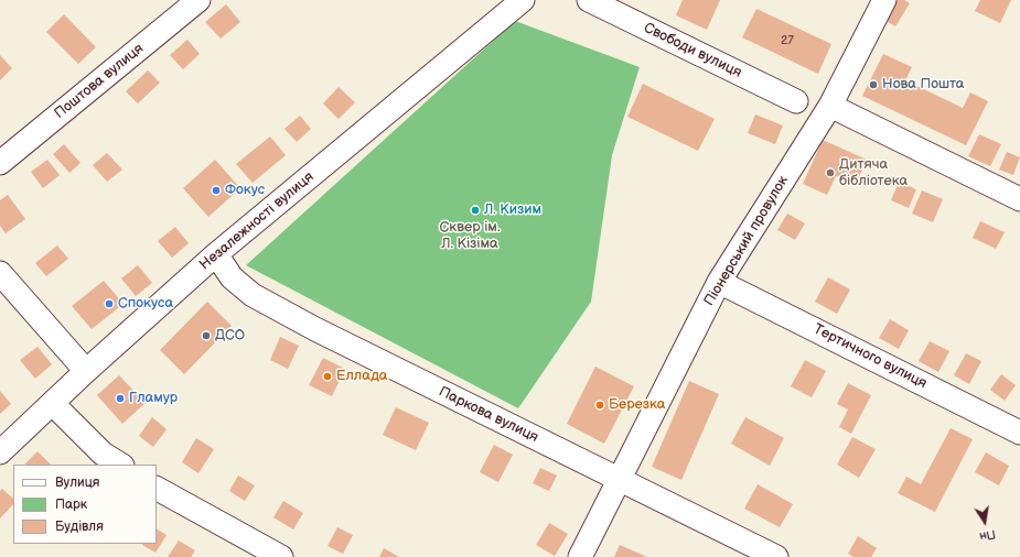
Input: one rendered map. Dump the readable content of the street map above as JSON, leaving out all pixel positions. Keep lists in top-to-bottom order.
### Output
{
  "streets": {
    "street": [
      "Свободи вулиця",
      "Поштова вулиця",
      "Незалежності вулиця",
      "Піонерський провулок",
      "Тертичного вулиця",
      "Паркова вулиця"
    ]
  },
  "crossings": [
    ["Незалежності вулиця", "Паркова вулиця"],
    ["Піонерський провулок", "Тертичного вулиця"],
    ["Піонерський провулок", "Паркова вулиця"]
  ],
  "parks": ["Сквер ім. Л. Кізіма"],
  "places": [
    "Нова Пошта",
    "Дитяча бібліотека",
    "Фокус",
    "Л. Кизим",
    "Спокуса",
    "ДСО",
    "Еллада",
    "Гламур",
    "Березка"
  ],
  "house_numbers": ["27"],
  "legend": ["Вулиця", "Парк", "Будівля"],
  "north": "bottom"
}
